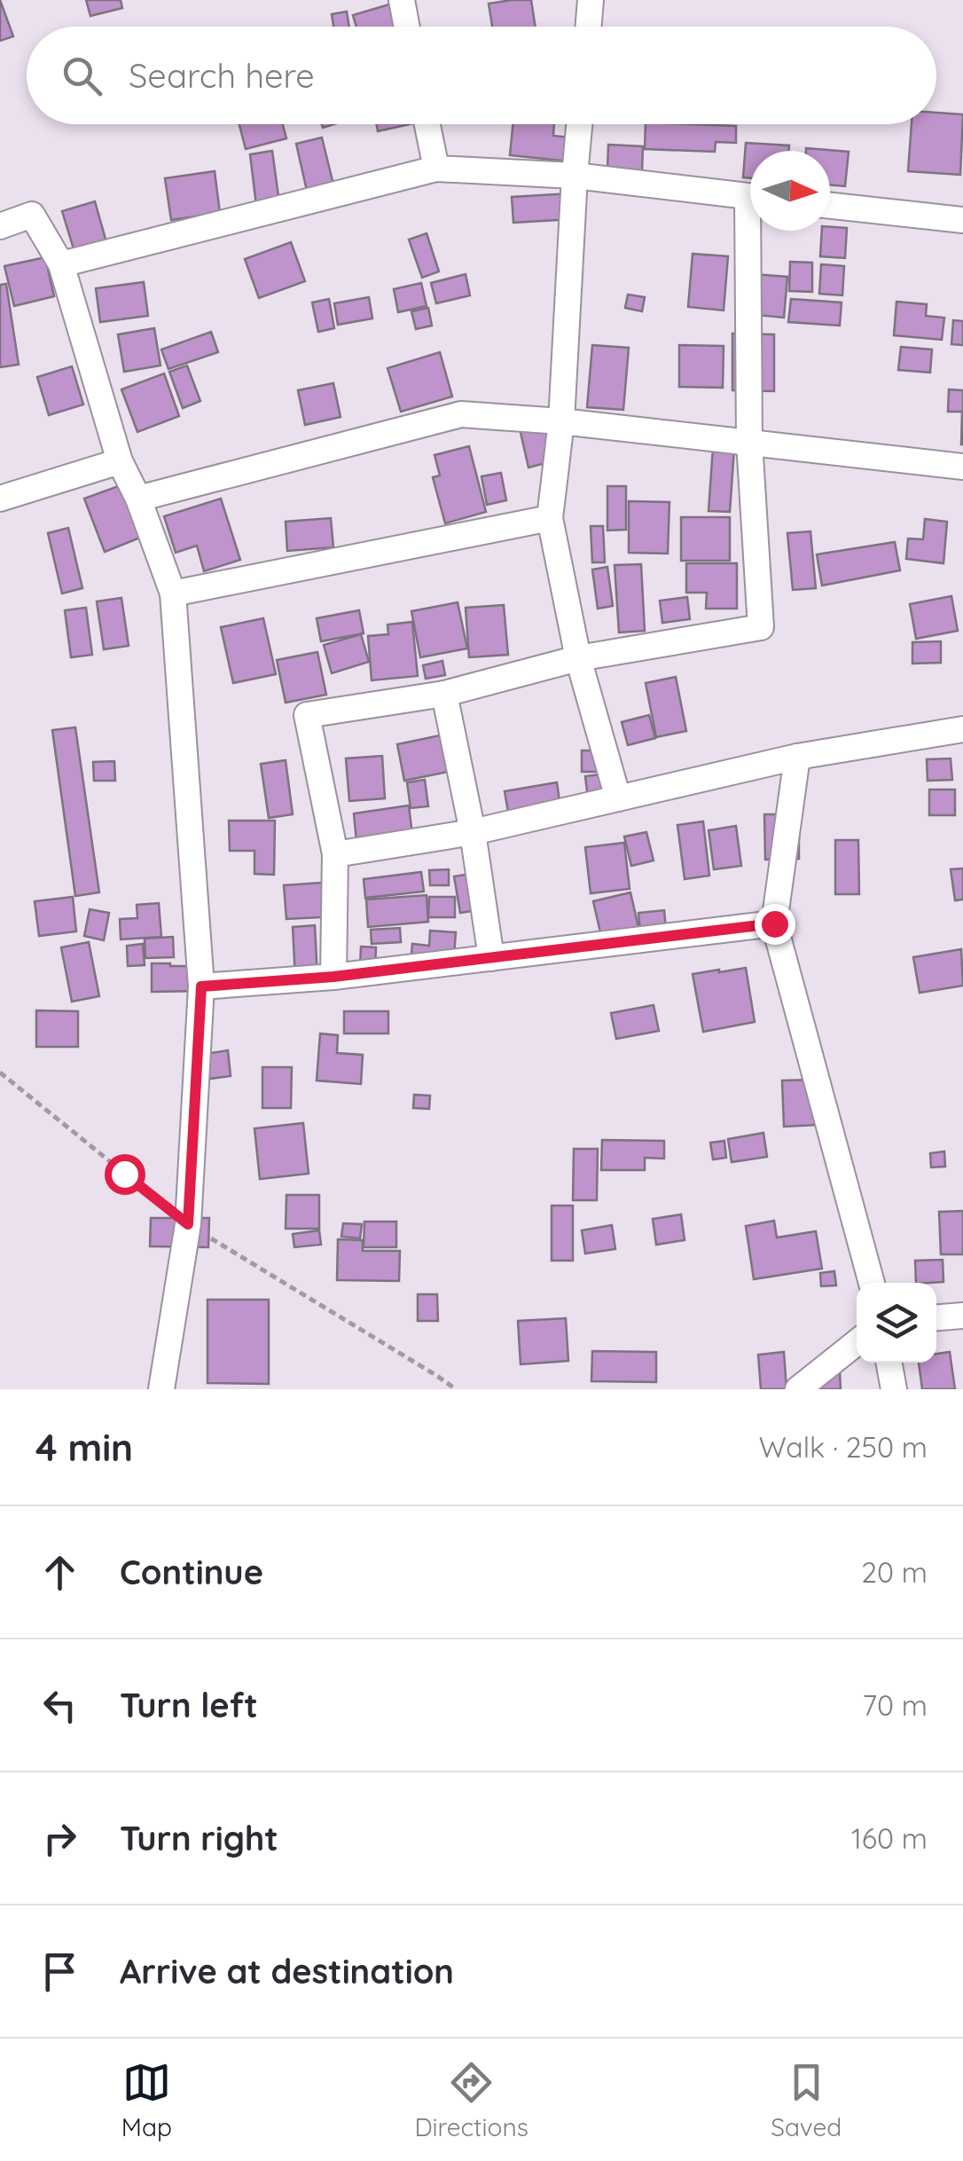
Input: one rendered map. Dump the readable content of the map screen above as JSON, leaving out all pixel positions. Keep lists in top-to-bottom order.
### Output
{
  "north": "right",
  "page": {
    "search": "Search here",
    "heading": ["4 min", "Walk · 250 m"],
    "list": [
      ["Continue", "20 m"],
      ["Turn left", "70 m"],
      ["Turn right", "160 m"],
      "Arrive at destination"
    ],
    "nav": ["Map", "Directions", "Saved"]
  }
}
